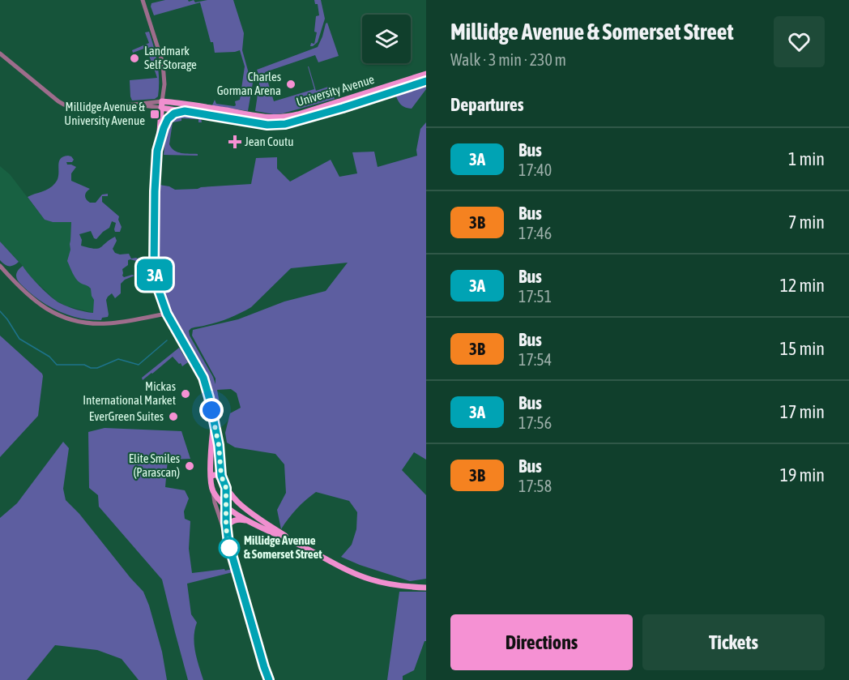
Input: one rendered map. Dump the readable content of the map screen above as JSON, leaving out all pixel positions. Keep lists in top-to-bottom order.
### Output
{
  "streets": {
    "main road": ["University Avenue"]
  },
  "places": {
    "other": [
      "Landmark Self Storage",
      "Charles Gorman Arena",
      "Mickas International Market",
      "EverGreen Suites",
      "Elite Smiles (Parascan)",
      "Millidge Avenue & Somerset Street"
    ],
    "transit": ["Millidge Avenue & University Avenue"],
    "health": ["Jean Coutu"]
  },
  "lines": ["bus line 3A"],
  "page": {
    "on_map": "3A",
    "heading": [
      ["Millidge Avenue & Somerset Street", "Walk · 3 min · 230 m"],
      "Departures"
    ],
    "list": [
      {
        "mark": "3A",
        "name": "Bus",
        "note": "17:40",
        "value": "1 min"
      },
      {
        "mark": "3B",
        "name": "Bus",
        "note": "17:46",
        "value": "7 min"
      },
      {
        "mark": "3A",
        "name": "Bus",
        "note": "17:51",
        "value": "12 min"
      },
      {
        "mark": "3B",
        "name": "Bus",
        "note": "17:54",
        "value": "15 min"
      },
      {
        "mark": "3A",
        "name": "Bus",
        "note": "17:56",
        "value": "17 min"
      },
      {
        "mark": "3B",
        "name": "Bus",
        "note": "17:58",
        "value": "19 min"
      }
    ],
    "buttons": ["Directions", "Tickets"]
  }
}
